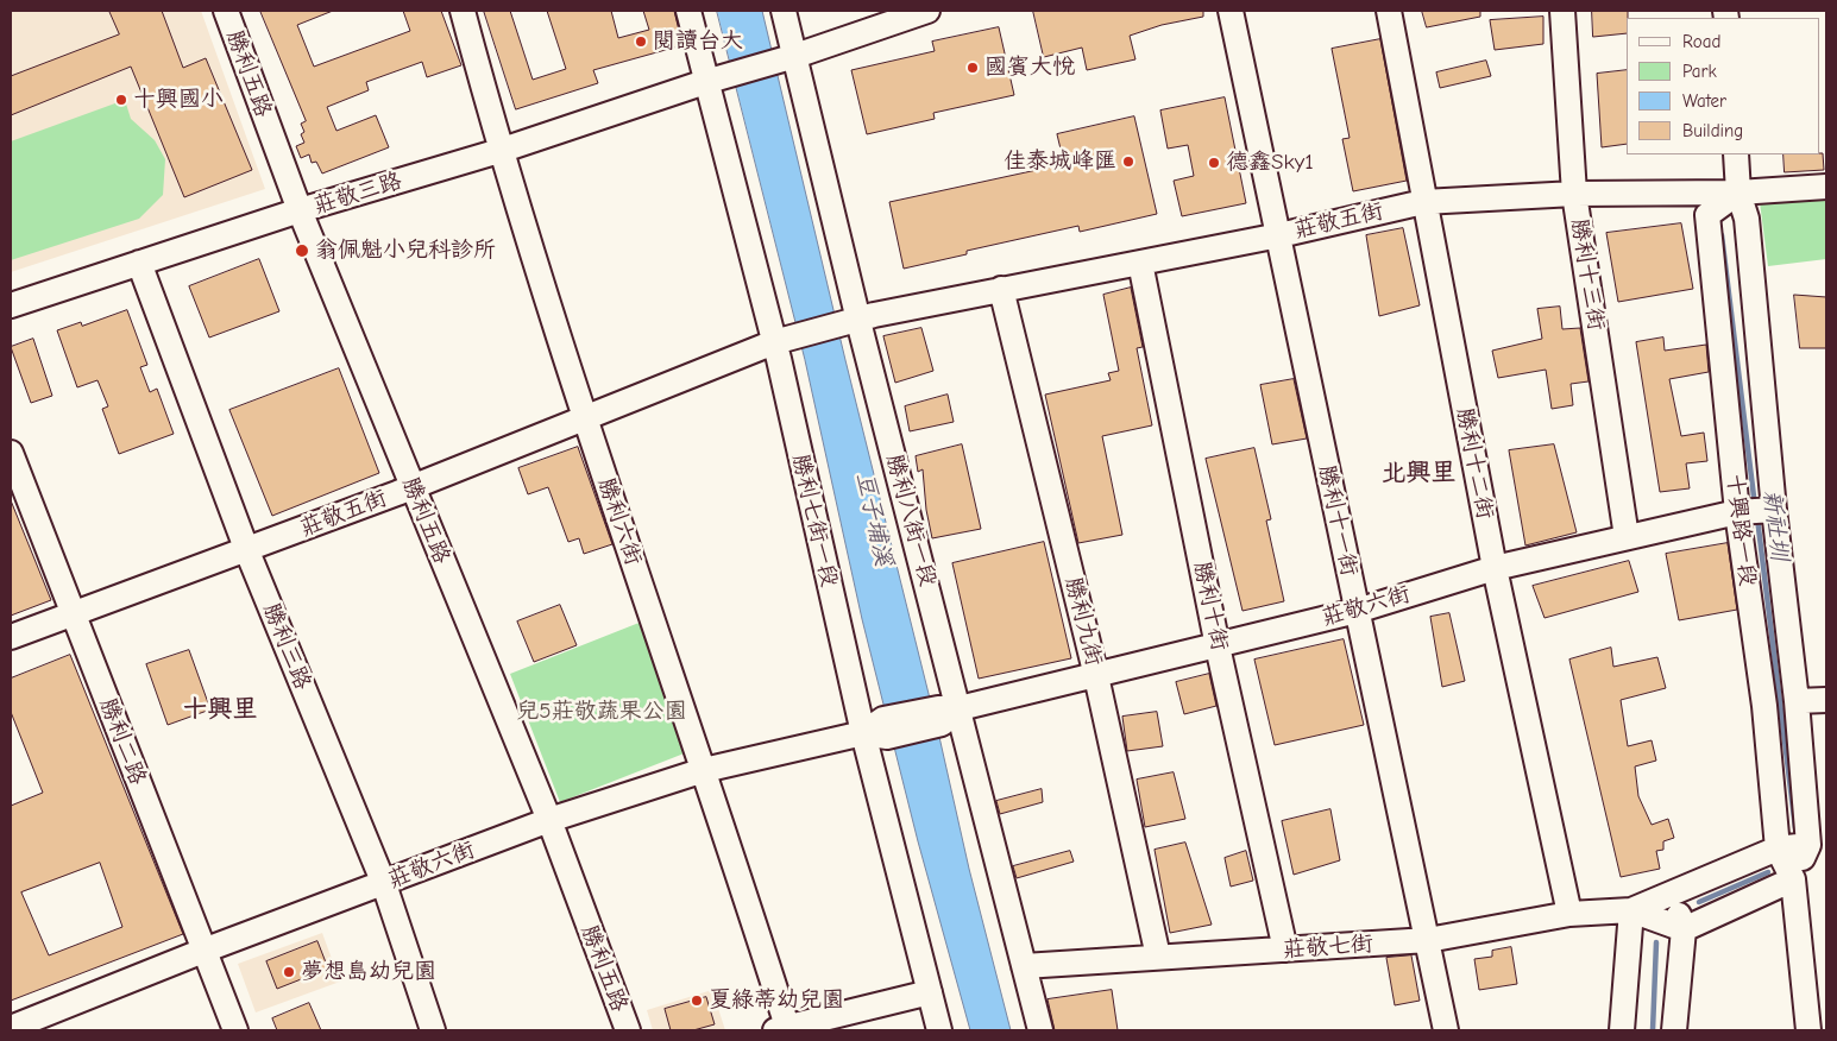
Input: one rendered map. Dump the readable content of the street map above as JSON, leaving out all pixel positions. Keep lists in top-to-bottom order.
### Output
{
  "streets": {
    "street": [
      "勝利五路",
      "莊敬三路",
      "莊敬五街",
      "勝利十三街",
      "勝利十二街",
      "勝利七街一段",
      "勝利八街一段",
      "勝利十一街",
      "勝利六街",
      "十興路一段",
      "勝利十街",
      "莊敬六街",
      "勝利九街",
      "勝利三路",
      "勝利二路",
      "莊敬七街"
    ]
  },
  "crossings": [
    ["勝利五路", "莊敬三路"],
    ["勝利五路", "莊敬五街"],
    ["勝利五路", "莊敬六街"],
    ["莊敬三路", "勝利七街一段"],
    ["莊敬三路", "勝利八街一段"],
    ["莊敬三路", "勝利六街"],
    ["莊敬三路", "勝利三路"],
    ["莊敬五街", "勝利十三街"],
    ["莊敬五街", "勝利十二街"],
    ["莊敬五街", "勝利七街一段"],
    ["莊敬五街", "勝利八街一段"],
    ["莊敬五街", "勝利十一街"],
    ["莊敬五街", "勝利六街"],
    ["莊敬五街", "十興路一段"],
    ["莊敬五街", "勝利十街"],
    ["莊敬五街", "勝利九街"],
    ["莊敬五街", "勝利三路"],
    ["莊敬五街", "勝利二路"],
    ["勝利十三街", "莊敬六街"],
    ["勝利十二街", "莊敬六街"],
    ["勝利十二街", "莊敬七街"],
    ["勝利七街一段", "莊敬六街"],
    ["勝利八街一段", "莊敬六街"],
    ["勝利八街一段", "莊敬七街"],
    ["勝利十一街", "莊敬六街"],
    ["勝利十一街", "莊敬七街"],
    ["勝利六街", "莊敬六街"],
    ["十興路一段", "莊敬六街"],
    ["十興路一段", "莊敬七街"],
    ["勝利十街", "莊敬六街"],
    ["勝利十街", "莊敬七街"],
    ["莊敬六街", "勝利九街"],
    ["莊敬六街", "勝利三路"],
    ["莊敬六街", "勝利二路"],
    ["勝利九街", "莊敬七街"]
  ],
  "districts": ["北興里", "十興里"],
  "water": ["豆子埔溪", "新社圳"],
  "parks": ["兒5莊敬蔬果公園"],
  "places": [
    "閱讀台大",
    "國賓大悅",
    "十興國小",
    "佳泰城峰匯",
    "德鑫Sky1",
    "翁佩魁小兒科診所",
    "夢想島幼兒園",
    "夏綠蒂幼兒園"
  ],
  "legend": [
    "Road",
    "Park",
    "Water",
    "Building"
  ]
}
